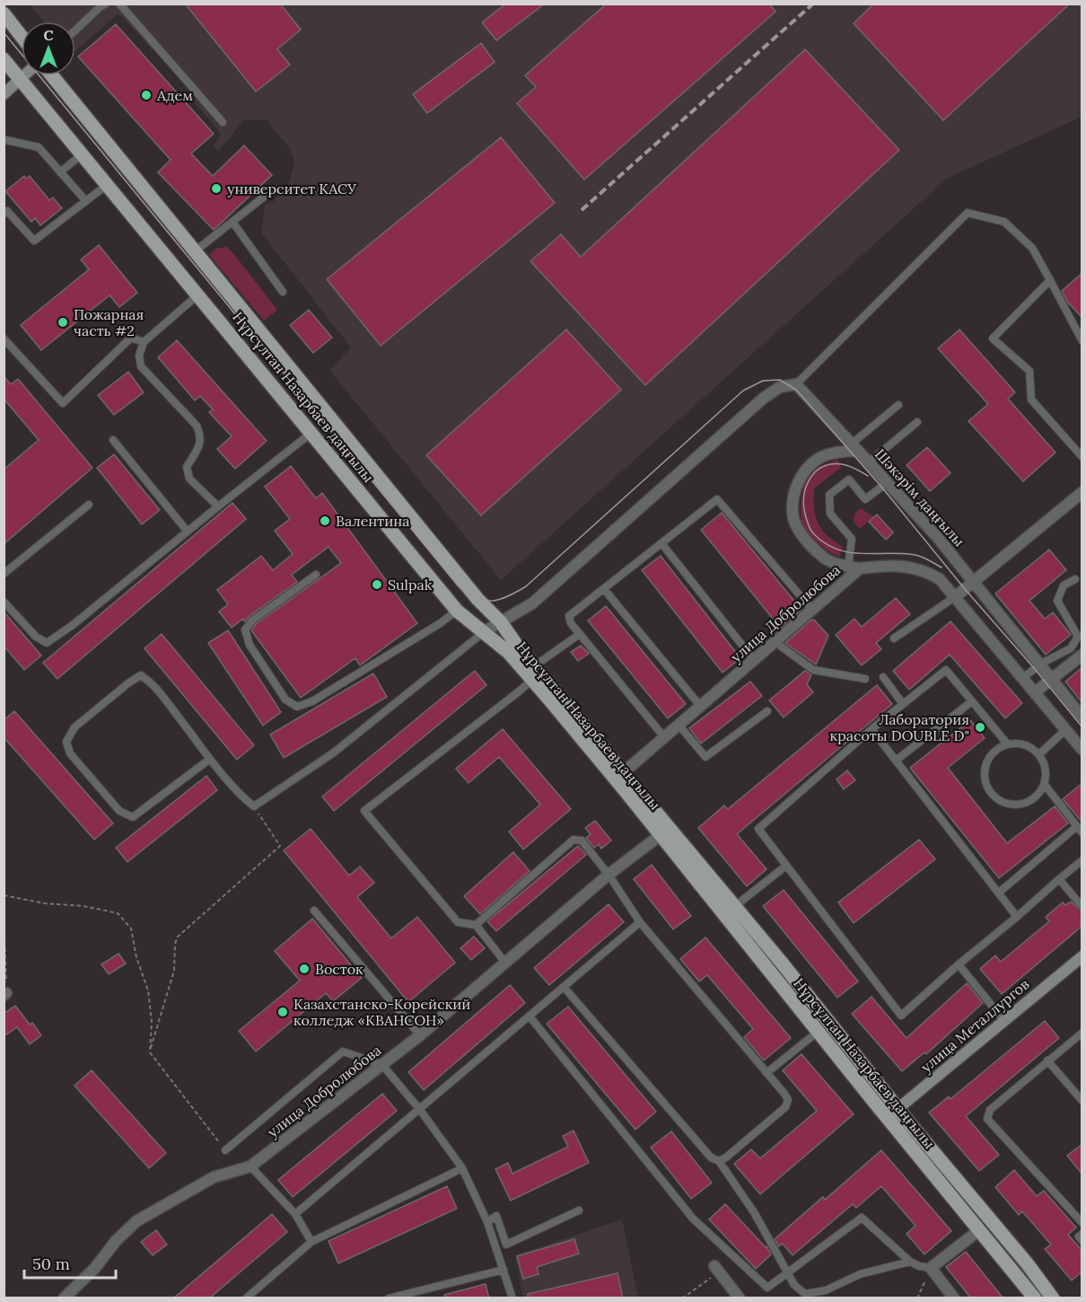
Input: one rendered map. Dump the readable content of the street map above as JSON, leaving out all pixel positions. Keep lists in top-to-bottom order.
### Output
{
  "streets": {
    "main road": ["Нұрсұлтан Назарбаев даңғылы"],
    "street": ["Шәкәрім даңғылы", "улица Добролюбова", "улица Металлургов"]
  },
  "crossings": [
    ["Нұрсұлтан Назарбаев даңғылы", "улица Добролюбова"],
    ["Нұрсұлтан Назарбаев даңғылы", "улица Металлургов"],
    ["Шәкәрім даңғылы", "улица Добролюбова"]
  ],
  "places": [
    "Адем",
    "университет КАСУ",
    "Пожарная часть #2",
    "Валентина",
    "Sulpak",
    "Лаборатория красоты DOUBLE D\"",
    "Восток",
    "Казахстанско-Корейский колледж «КВАНСОН»"
  ],
  "scale_bar": "50 m",
  "north": "top"
}
